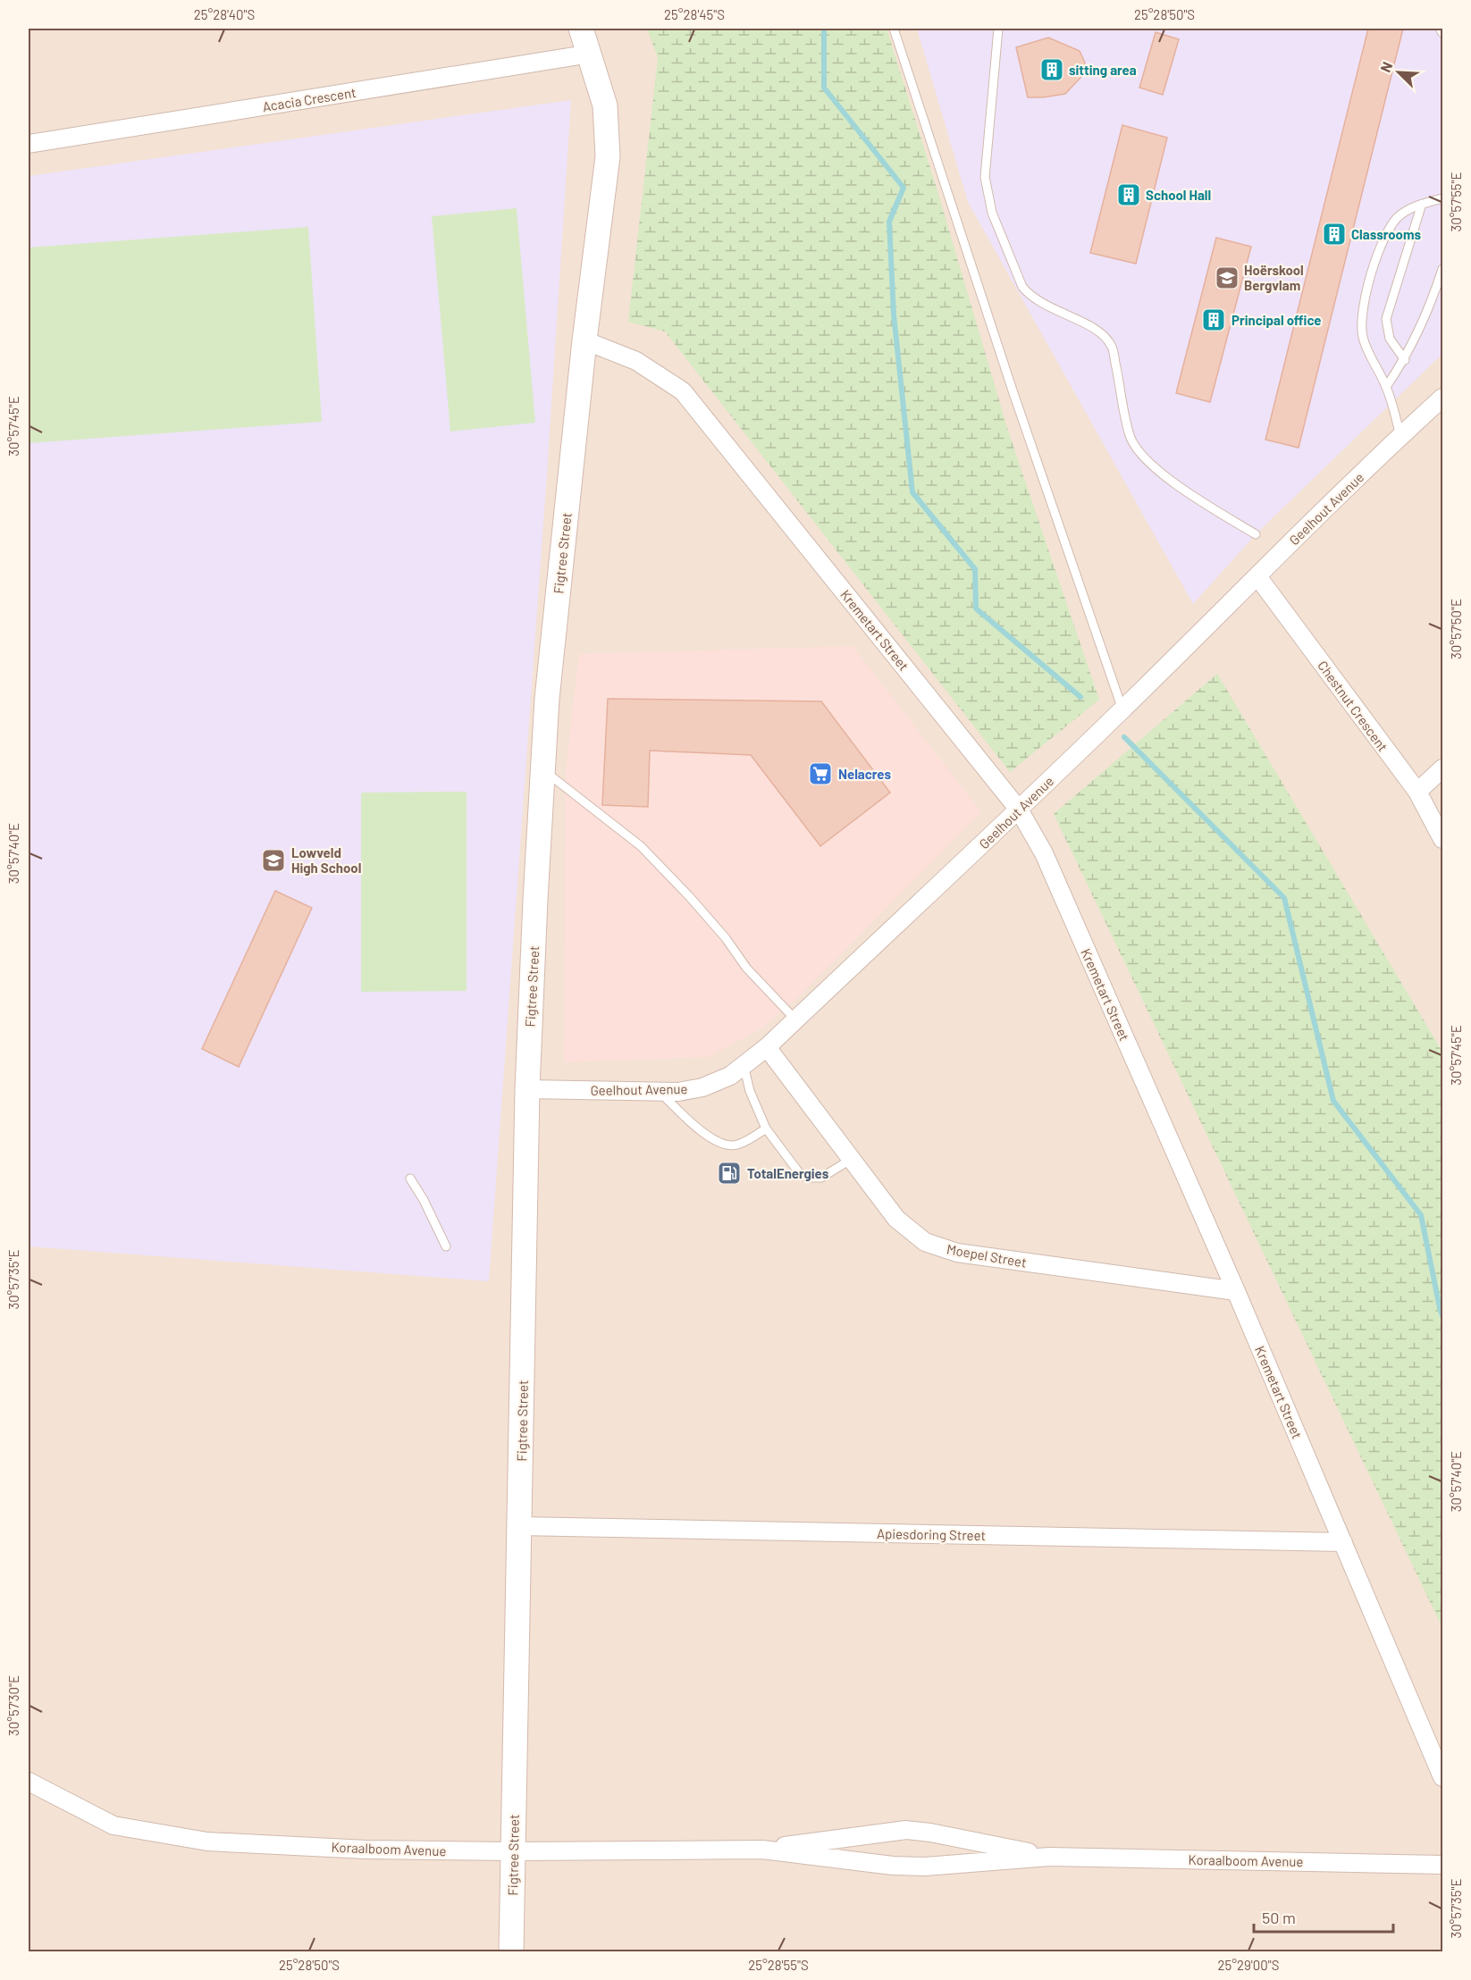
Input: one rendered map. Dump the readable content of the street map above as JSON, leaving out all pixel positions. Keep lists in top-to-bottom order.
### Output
{
  "streets": {
    "street": [
      "Acacia Crescent",
      "Geelhout Avenue",
      "Figtree Street",
      "Kremetart Street",
      "Chestnut Crescent",
      "Moepel Street",
      "Apiesdoring Street",
      "Koraalboom Avenue"
    ]
  },
  "crossings": [
    ["Acacia Crescent", "Figtree Street"],
    ["Geelhout Avenue", "Figtree Street"],
    ["Geelhout Avenue", "Kremetart Street"],
    ["Geelhout Avenue", "Chestnut Crescent"],
    ["Geelhout Avenue", "Moepel Street"],
    ["Figtree Street", "Kremetart Street"],
    ["Figtree Street", "Apiesdoring Street"],
    ["Figtree Street", "Koraalboom Avenue"],
    ["Kremetart Street", "Moepel Street"],
    ["Kremetart Street", "Apiesdoring Street"]
  ],
  "places": {
    "building": [
      "sitting area",
      "School Hall",
      "Classrooms",
      "Principal office"
    ],
    "school or university": ["Hoërskool Bergvlam", "Lowveld High School"],
    "supermarket": ["Nelacres"],
    "fuel station": ["TotalEnergies"]
  },
  "scale_bar": "50 m",
  "north": "top left",
  "coordinates": [
    "25°28'40\"S",
    "25°28'45\"S",
    "25°28'50\"S",
    "30°57'55\"E",
    "30°57'45\"E",
    "30°57'50\"E",
    "30°57'40\"E",
    "30°57'35\"E",
    "30°57'30\"E",
    "25°28'55\"S",
    "25°29'00\"S"
  ]
}
